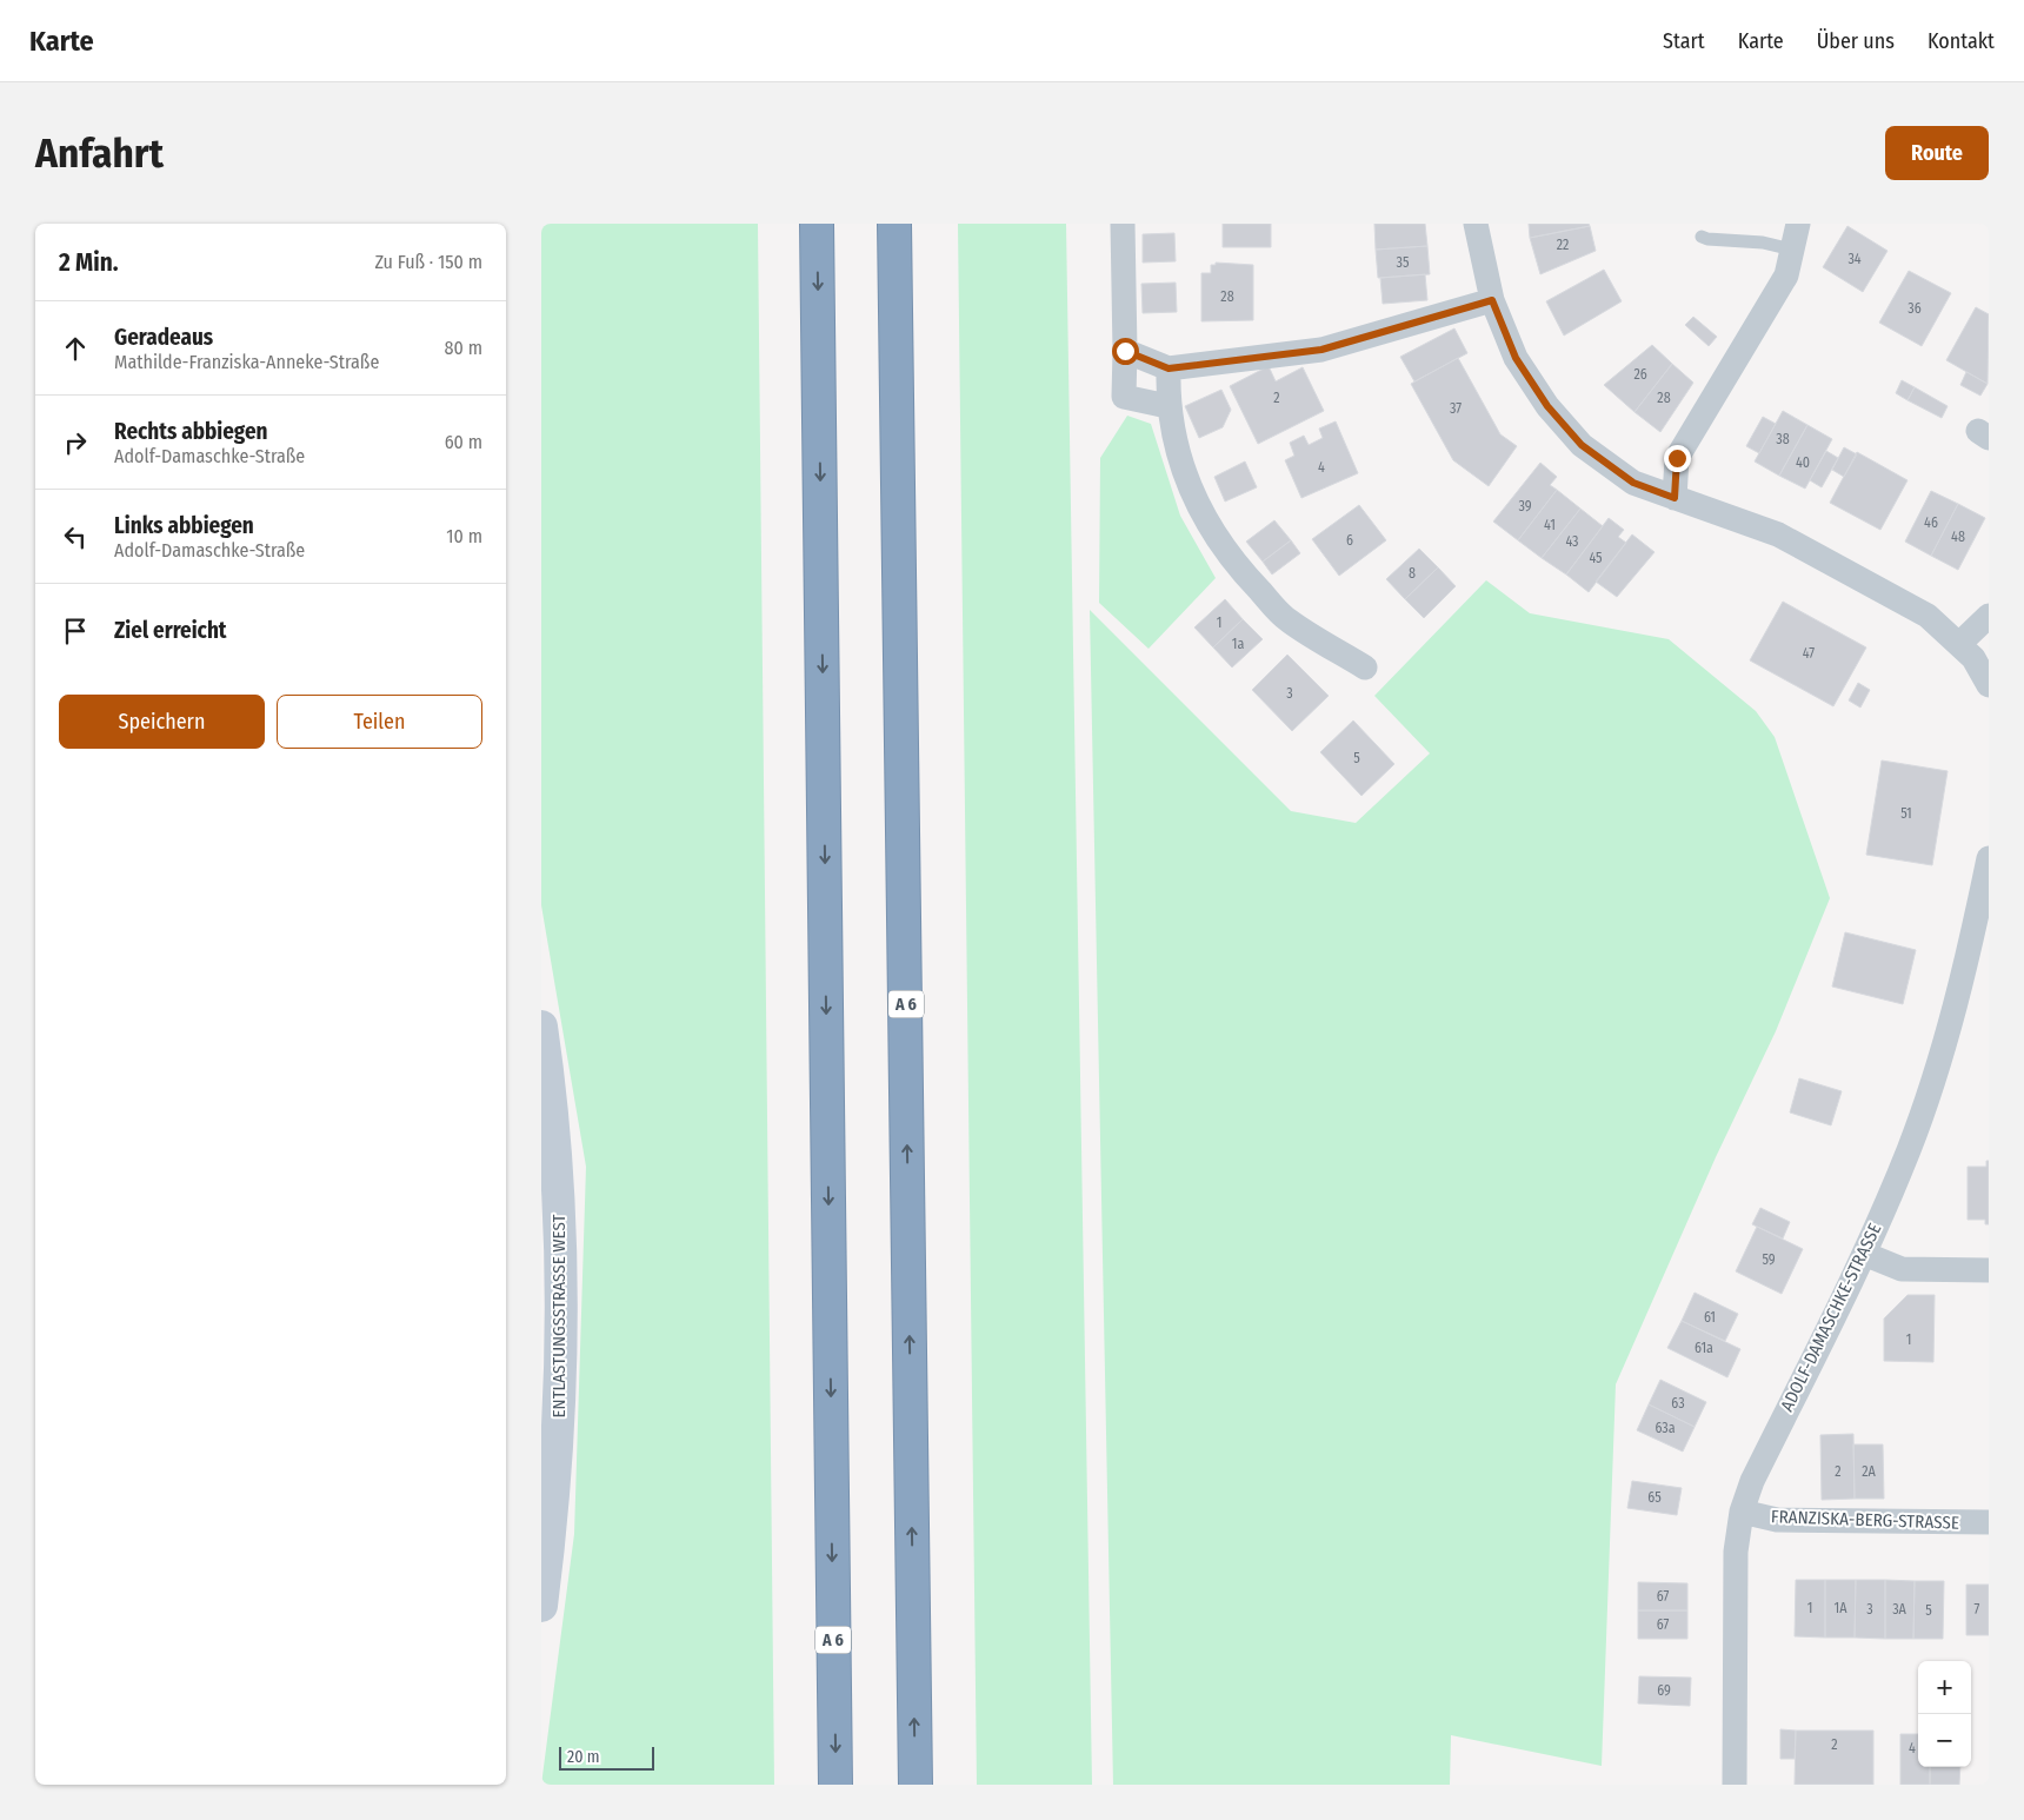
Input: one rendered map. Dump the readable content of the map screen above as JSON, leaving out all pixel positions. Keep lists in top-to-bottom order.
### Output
{
  "streets": {
    "highway": ["A 6"],
    "main road": ["ENTLASTUNGSSTRASSE WEST"],
    "street": ["ADOLF-DAMASCHKE-STRASSE", "FRANZISKA-BERG-STRASSE"]
  },
  "crossings": [
    ["ADOLF-DAMASCHKE-STRASSE", "FRANZISKA-BERG-STRASSE"]
  ],
  "house_numbers": [
    "22",
    "34",
    "35",
    "28",
    "36",
    "26",
    "2",
    "28",
    "37",
    "38",
    "40",
    "4",
    "39",
    "46",
    "41",
    "48",
    "6",
    "43",
    "45",
    "8",
    "1",
    "1a",
    "47",
    "3",
    "5",
    "51",
    "59",
    "61",
    "1",
    "61a",
    "63",
    "63a",
    "2",
    "2A",
    "65",
    "67",
    "1",
    "1A",
    "3",
    "3A",
    "7",
    "5",
    "67",
    "69",
    "2",
    "4"
  ],
  "scale_bar": "20 m",
  "page": {
    "header": "Karte",
    "nav": [
      "Start",
      "Karte",
      "Über uns",
      "Kontakt"
    ],
    "buttons": [
      "Route",
      ["Speichern", "Teilen"]
    ],
    "title": "Anfahrt",
    "heading": ["2 Min.", "Zu Fuß · 150 m"],
    "list": [
      ["Geradeaus", "Mathilde-Franziska-Anneke-Straße", "80 m"],
      ["Rechts abbiegen", "Adolf-Damaschke-Straße", "60 m"],
      ["Links abbiegen", "Adolf-Damaschke-Straße", "10 m"],
      "Ziel erreicht"
    ],
    "map_buttons": ["+", "−"],
    "scale": "20 m"
  }
}
